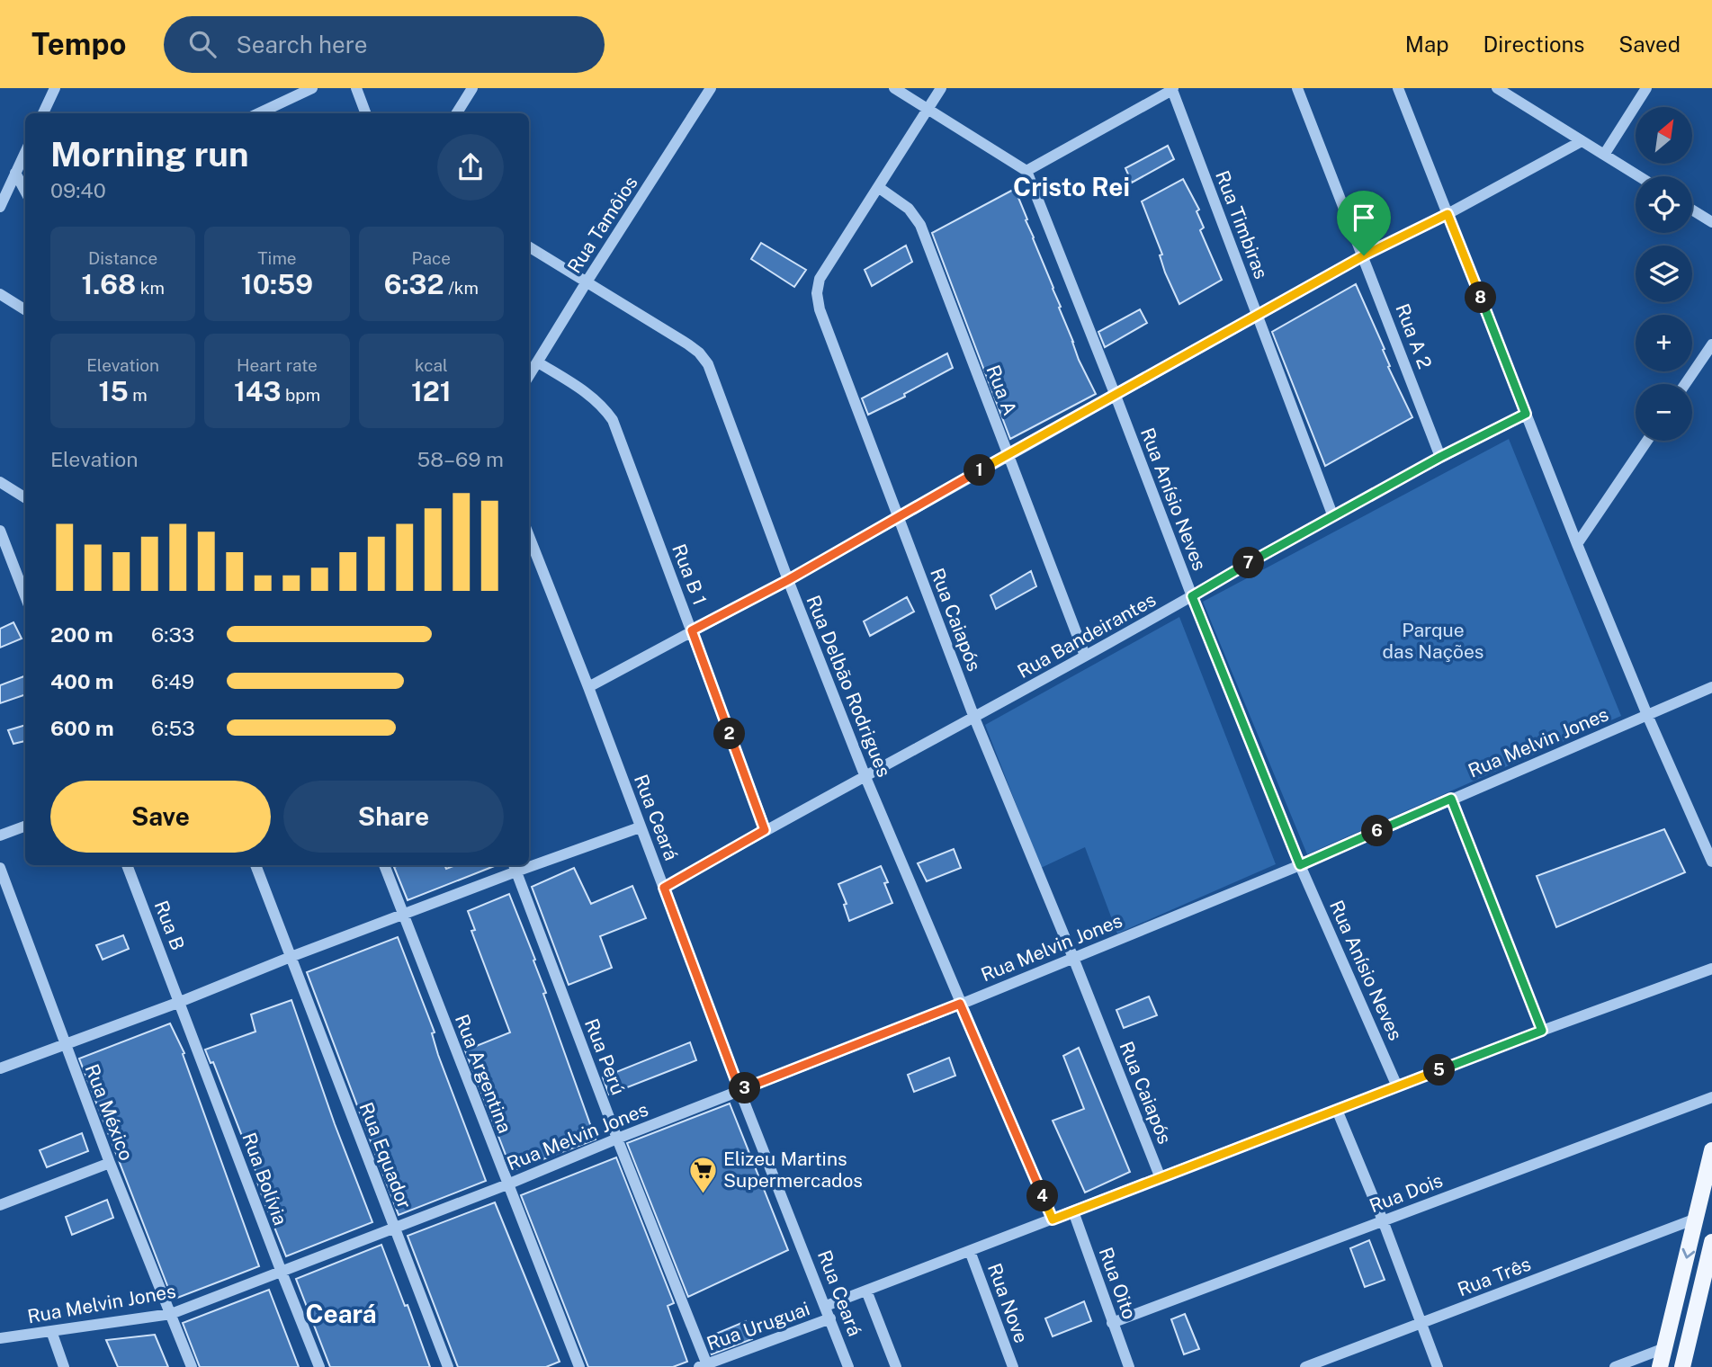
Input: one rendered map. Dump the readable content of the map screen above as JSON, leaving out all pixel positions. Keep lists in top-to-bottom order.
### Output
{
  "streets": {
    "street": [
      "Rua Tamôios",
      "Rua Timbiras",
      "Rua A 2",
      "Rua A",
      "Rua Anísio Neves",
      "Rua B 1",
      "Rua Caiapós",
      "Rua Bandeirantes",
      "Rua Delbão Rodrigues",
      "Rua Melvin Jones",
      "Rua Ceará",
      "Rua B",
      "Rua Perú",
      "Rua Argentina",
      "Rua México",
      "Rua Equador",
      "Rua Bolívia",
      "Rua Dois",
      "Rua Três",
      "Rua Oito",
      "Rua Nove",
      "Rua Uruguai"
    ]
  },
  "crossings": [
    ["Rua Tamôios", "Rua B 1"],
    ["Rua Tamôios", "Rua Delbão Rodrigues"],
    ["Rua Timbiras", "Rua Bandeirantes"],
    ["Rua A 2", "Rua Bandeirantes"],
    ["Rua A", "Rua Caiapós"],
    ["Rua A", "Rua Bandeirantes"],
    ["Rua Anísio Neves", "Rua Bandeirantes"],
    ["Rua Anísio Neves", "Rua Melvin Jones"],
    ["Rua B 1", "Rua Bandeirantes"],
    ["Rua Caiapós", "Rua Bandeirantes"],
    ["Rua Caiapós", "Rua Melvin Jones"],
    ["Rua Bandeirantes", "Rua Delbão Rodrigues"],
    ["Rua Bandeirantes", "Rua Ceará"],
    ["Rua Delbão Rodrigues", "Rua Melvin Jones"],
    ["Rua Melvin Jones", "Rua Ceará"],
    ["Rua Melvin Jones", "Rua Perú"],
    ["Rua Melvin Jones", "Rua Argentina"],
    ["Rua Melvin Jones", "Rua México"],
    ["Rua Melvin Jones", "Rua Equador"],
    ["Rua Melvin Jones", "Rua Bolívia"],
    ["Rua Ceará", "Rua Uruguai"],
    ["Rua B", "Rua Bolívia"],
    ["Rua Perú", "Rua Uruguai"],
    ["Rua Dois", "Rua Oito"]
  ],
  "districts": ["Cristo Rei", "Ceará"],
  "parks": ["Parque das Nações"],
  "places": {
    "supermarket": ["Elizeu Martins Supermercados"]
  },
  "north": "top right",
  "page": {
    "header": "Tempo",
    "search": "Search here",
    "nav": ["Map", "Directions", "Saved"],
    "map_buttons": ["+", "−"],
    "heading": ["Morning run", "09:40"],
    "stats": [
      ["Distance", "1.68 km"],
      ["Time", "10:59"],
      ["Pace", "6:32 /km"],
      ["Elevation", "15 m"],
      ["Heart rate", "143 bpm"],
      ["kcal", "121"]
    ],
    "pins": [
      "8",
      "1",
      "7",
      "2",
      "6",
      "5",
      "3",
      "4"
    ],
    "chart": ["Elevation", "58–69 m"],
    "list": [
      {
        "name": "200 m",
        "note": "6:33"
      },
      {
        "name": "400 m",
        "note": "6:49"
      },
      {
        "name": "600 m",
        "note": "6:53"
      }
    ],
    "buttons": ["Save", "Share"]
  }
}
